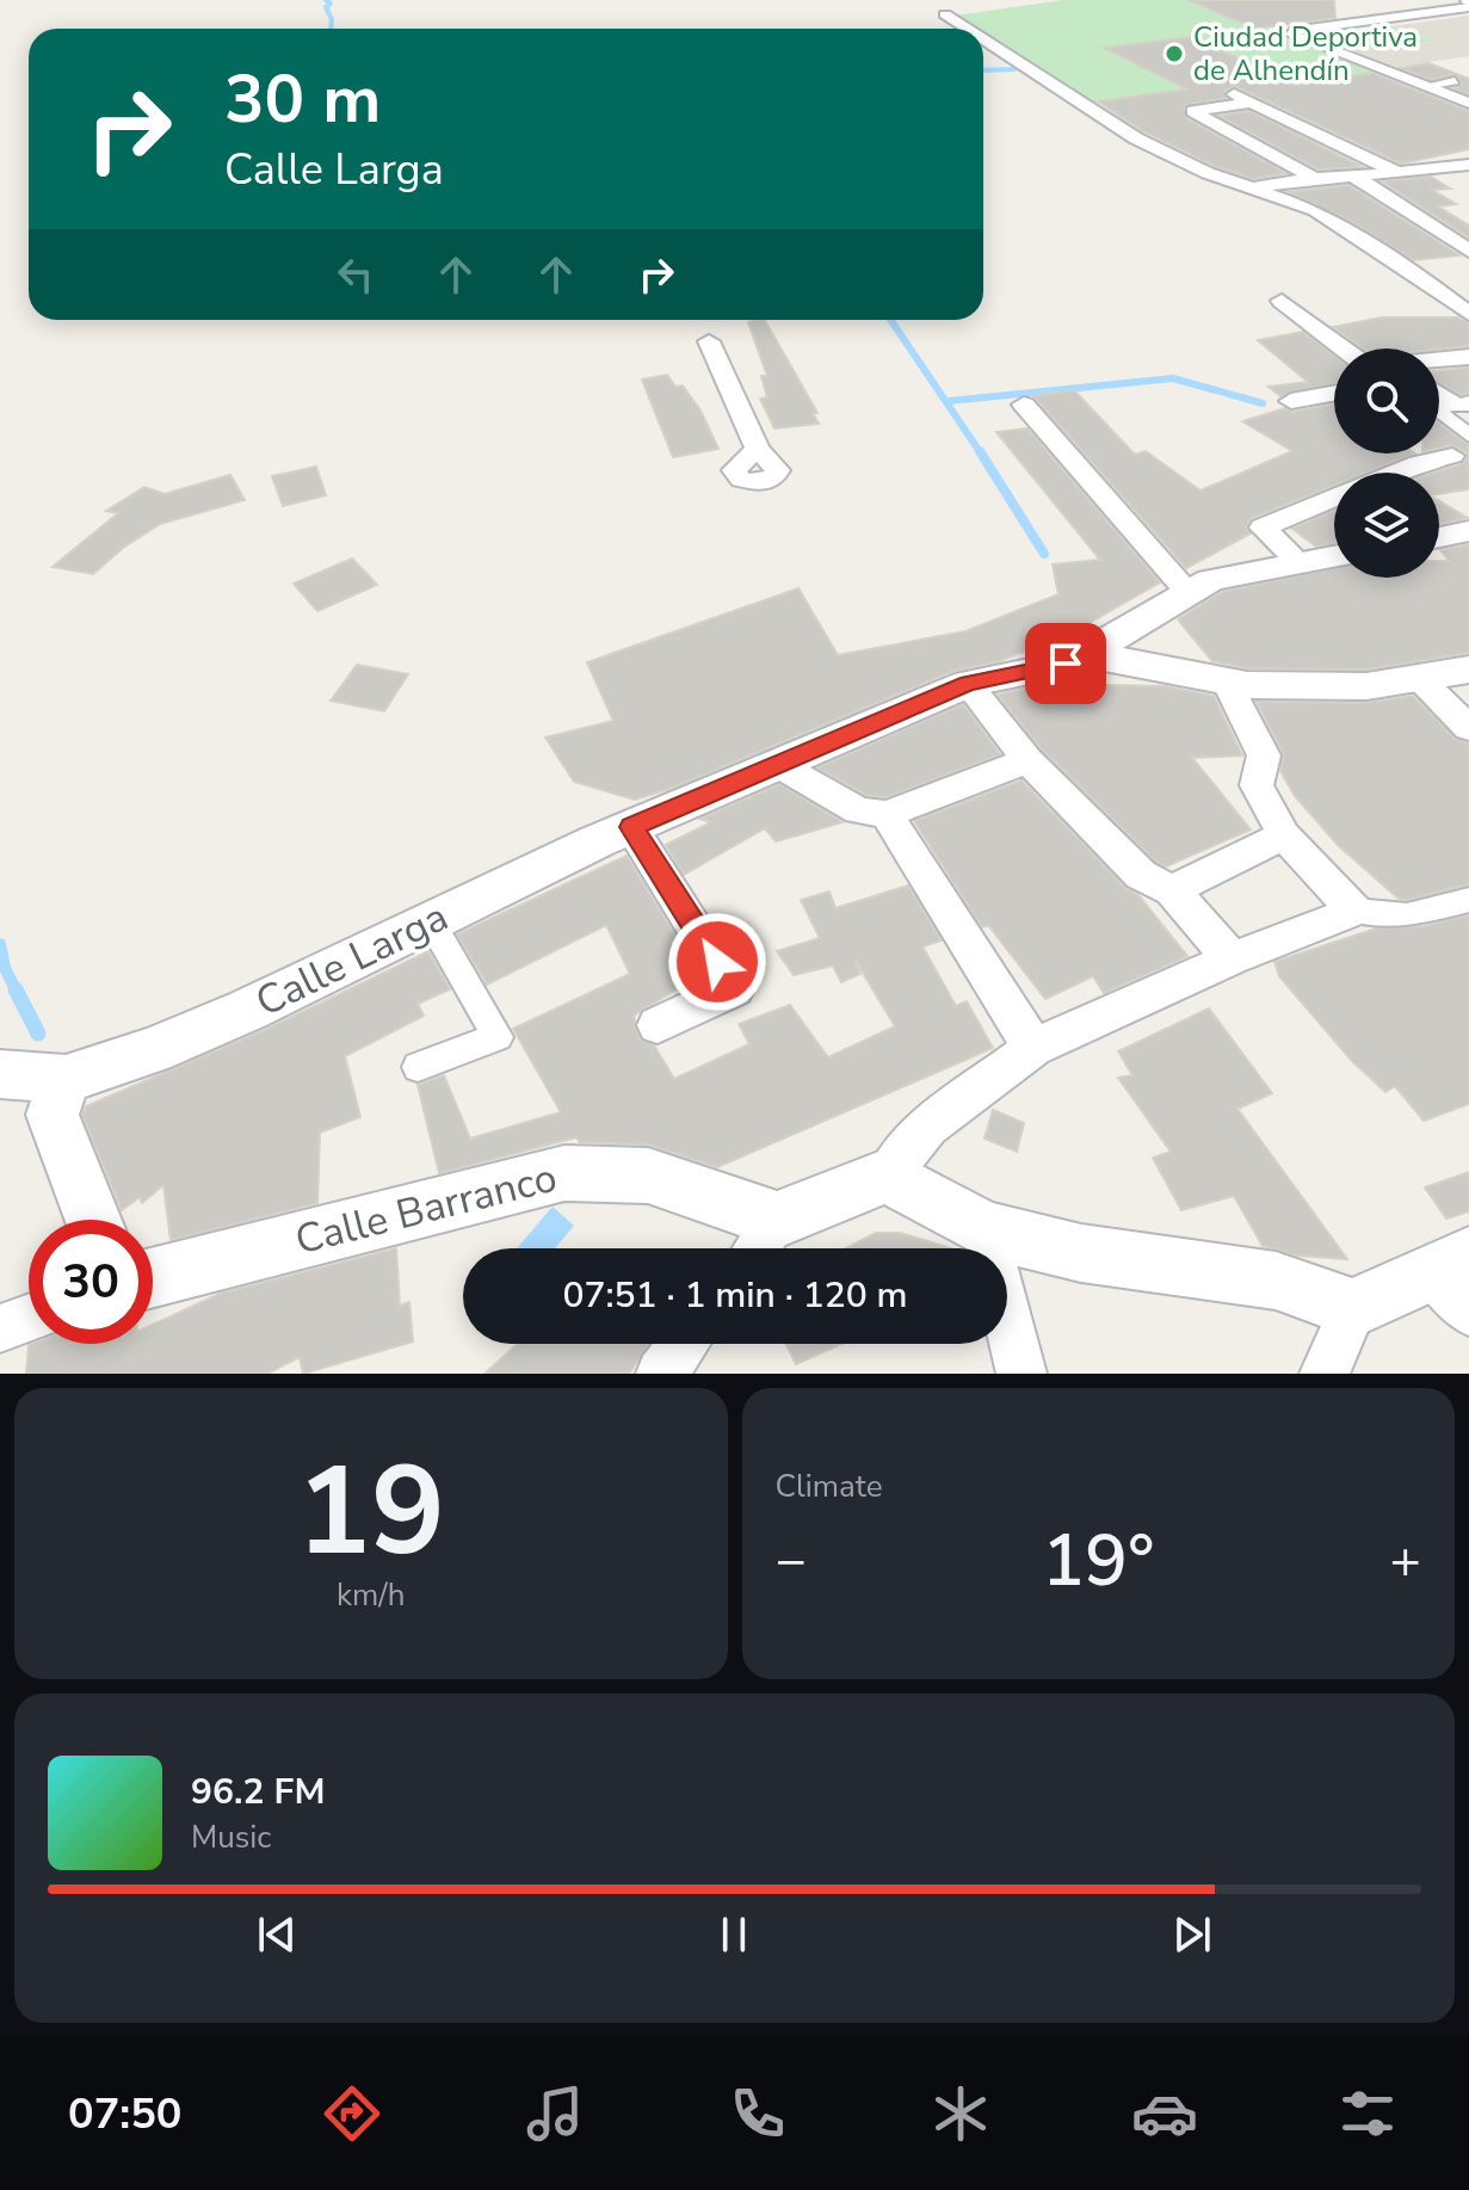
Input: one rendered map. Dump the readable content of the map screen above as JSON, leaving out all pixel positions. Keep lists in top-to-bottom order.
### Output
{
  "streets": {
    "street": ["Calle Larga", "Calle Barranco"]
  },
  "places": ["Ciudad Deportiva de Alhendín"],
  "page": {
    "turn": ["30 m", "Calle Larga"],
    "limit": "30",
    "trip": "07:51 · 1 min · 120 m",
    "tile": [
      ["19", "km/h"],
      "Climate"
    ],
    "heat": ["−", "19°", "+"],
    "song": ["96.2 FM", "Music"],
    "tabs": "07:50"
  }
}
